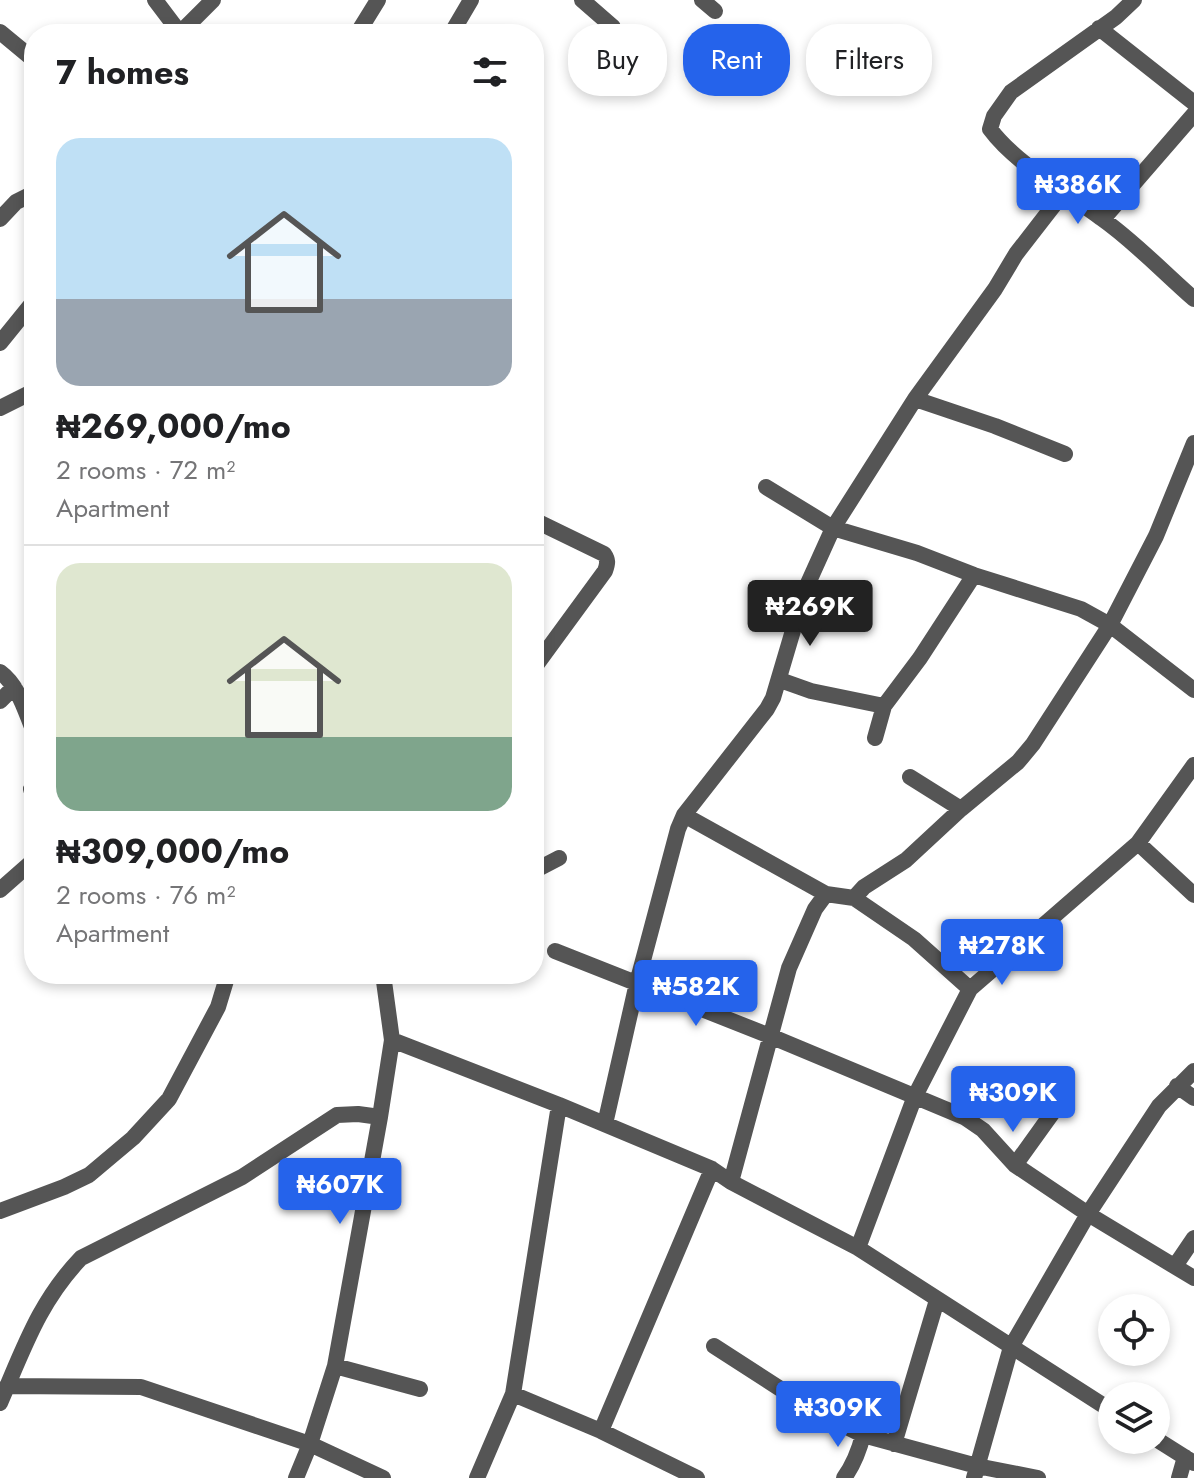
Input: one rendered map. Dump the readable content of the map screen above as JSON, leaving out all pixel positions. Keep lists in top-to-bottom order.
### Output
{
  "page": {
    "chip": ["Buy", "Rent", "Filters"],
    "heading": "7 homes",
    "list": [
      {
        "name": "₦269,000/mo",
        "note": "2 rooms · 72 m² · Apartment"
      },
      {
        "name": "₦309,000/mo",
        "note": "2 rooms · 76 m² · Apartment"
      }
    ],
    "price": [
      "₦386K",
      "₦269K",
      "₦278K",
      "₦582K",
      "₦309K",
      "₦607K",
      "₦309K"
    ]
  }
}
